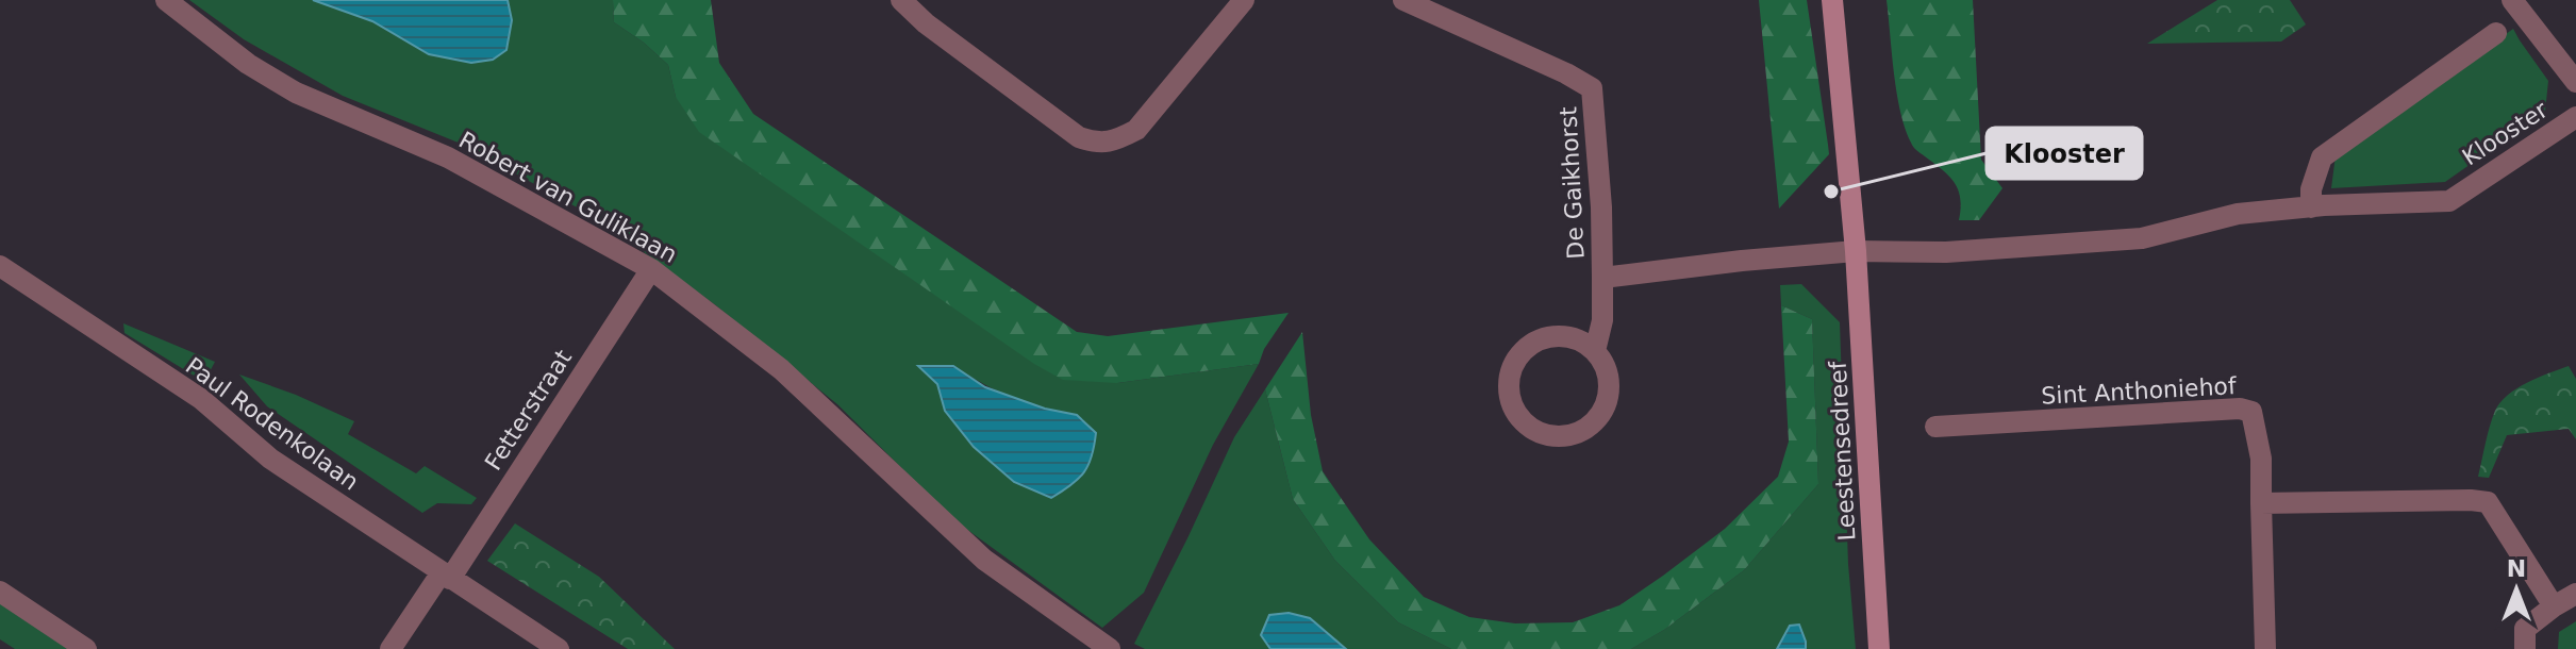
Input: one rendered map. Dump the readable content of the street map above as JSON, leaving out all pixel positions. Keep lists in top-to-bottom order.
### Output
{
  "streets": {
    "street": [
      "Klooster",
      "De Gaikhorst",
      "Robert van Guliklaan",
      "Sint Anthoniehof",
      "Fetterstraat",
      "Paul Rodenkolaan",
      "Leestensedreef"
    ]
  },
  "crossings": [
    ["Klooster", "De Gaikhorst"],
    ["Klooster", "Leestensedreef"],
    ["De Gaikhorst", "Leestensedreef"],
    ["Robert van Guliklaan", "Fetterstraat"],
    ["Fetterstraat", "Paul Rodenkolaan"]
  ],
  "places": ["Klooster"],
  "north": "top"
}
